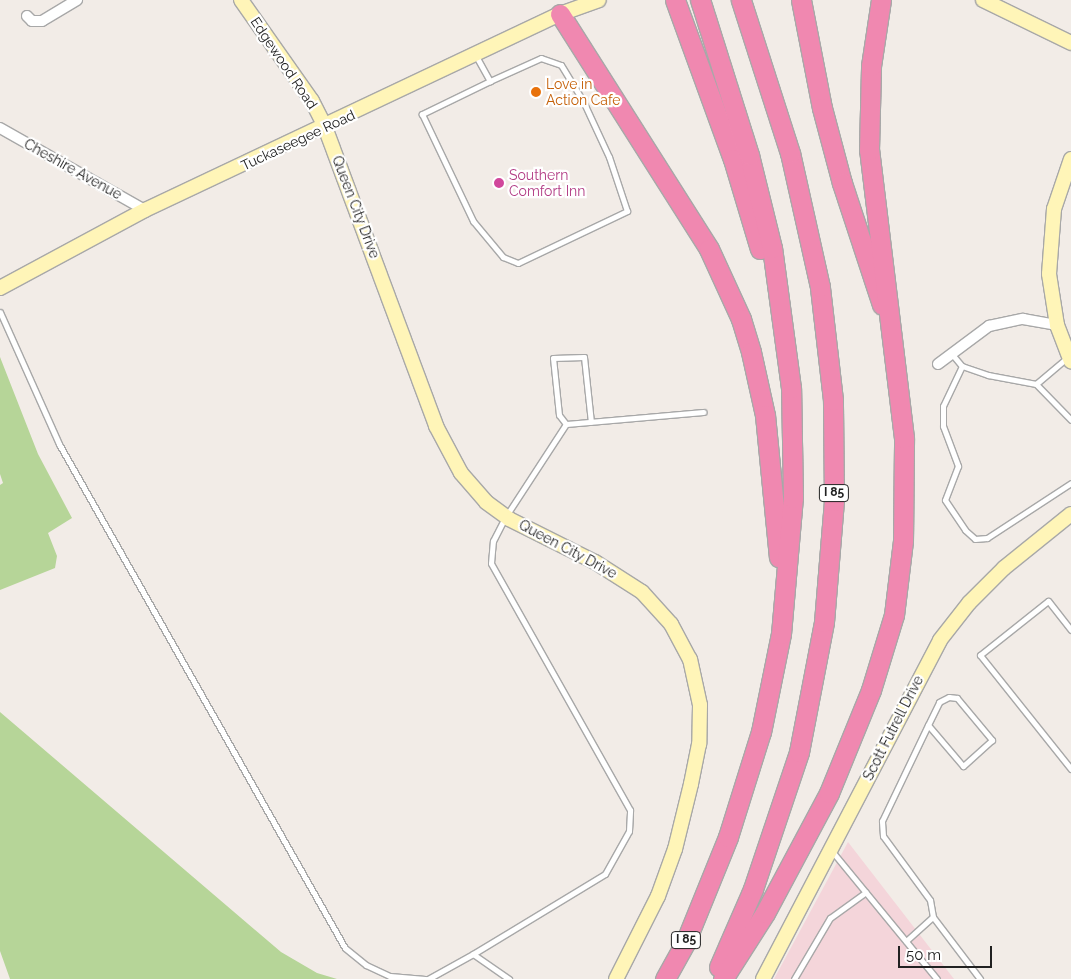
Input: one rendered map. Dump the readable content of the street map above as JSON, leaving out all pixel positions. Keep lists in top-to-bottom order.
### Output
{
  "streets": {
    "highway": ["I 85"],
    "street": [
      "Edgewood Road",
      "Tuckaseegee Road",
      "Cheshire Avenue",
      "Queen City Drive",
      "Scott Futrell Drive"
    ]
  },
  "crossings": [
    ["Edgewood Road", "Tuckaseegee Road"],
    ["Edgewood Road", "Queen City Drive"],
    ["Tuckaseegee Road", "Cheshire Avenue"],
    ["Tuckaseegee Road", "Queen City Drive"]
  ],
  "places": ["Love in Action Cafe", "Southern Comfort Inn"],
  "scale_bar": "50 m"
}
